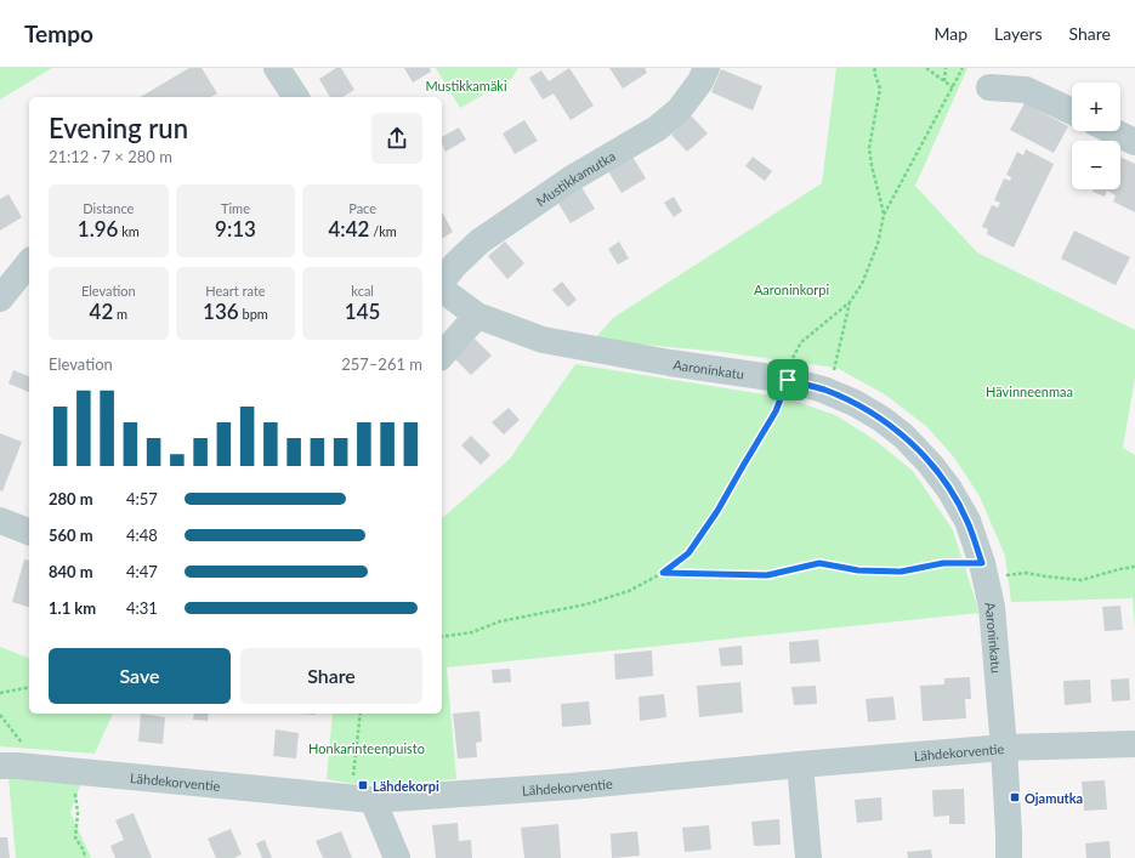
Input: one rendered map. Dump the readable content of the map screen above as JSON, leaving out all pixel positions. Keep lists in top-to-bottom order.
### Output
{
  "streets": {
    "street": ["Mustikkamutka", "Aaroninkatu", "Lähdekorventie"]
  },
  "crossings": [
    ["Aaroninkatu", "Lähdekorventie"]
  ],
  "parks": [
    "Mustikkamäki",
    "Aaroninkorpi",
    "Hävinneenmaa",
    "Honkarinteenpuisto"
  ],
  "places": {
    "transit": ["Lähdekorpi", "Ojamutka"]
  },
  "page": {
    "header": "Tempo",
    "nav": ["Map", "Layers", "Share"],
    "map_buttons": ["+", "−"],
    "heading": ["Evening run", "21:12 · 7 × 280 m"],
    "stats": [
      ["Distance", "1.96 km"],
      ["Time", "9:13"],
      ["Pace", "4:42 /km"],
      ["Elevation", "42 m"],
      ["Heart rate", "136 bpm"],
      ["kcal", "145"]
    ],
    "chart": ["Elevation", "257–261 m"],
    "list": [
      {
        "name": "280 m",
        "note": "4:57"
      },
      {
        "name": "560 m",
        "note": "4:48"
      },
      {
        "name": "840 m",
        "note": "4:47"
      },
      {
        "name": "1.1 km",
        "note": "4:31"
      }
    ],
    "buttons": ["Save", "Share"]
  }
}
